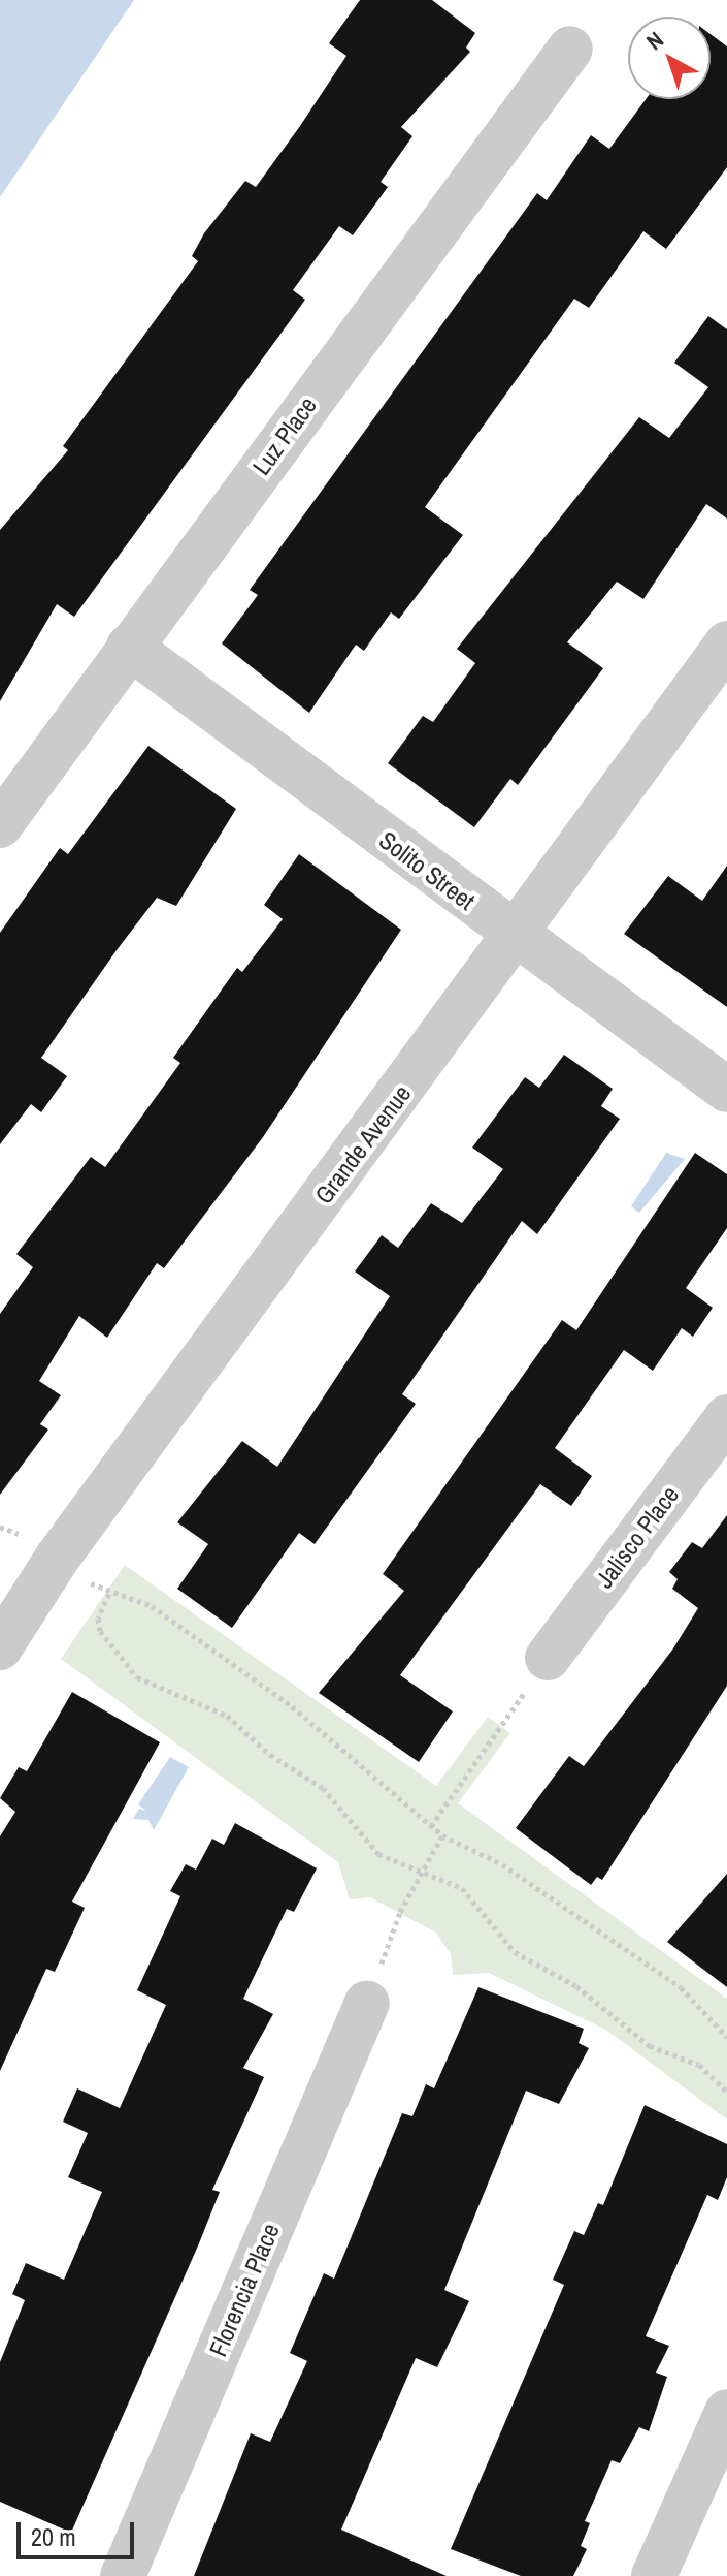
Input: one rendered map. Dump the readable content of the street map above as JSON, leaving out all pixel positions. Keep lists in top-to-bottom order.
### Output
{
  "streets": {
    "street": [
      "Luz Place",
      "Solito Street",
      "Grande Avenue",
      "Jalisco Place",
      "Florencia Place"
    ]
  },
  "crossings": [
    ["Luz Place", "Solito Street"],
    ["Solito Street", "Grande Avenue"]
  ],
  "scale_bar": "20 m",
  "north": "top left"
}
